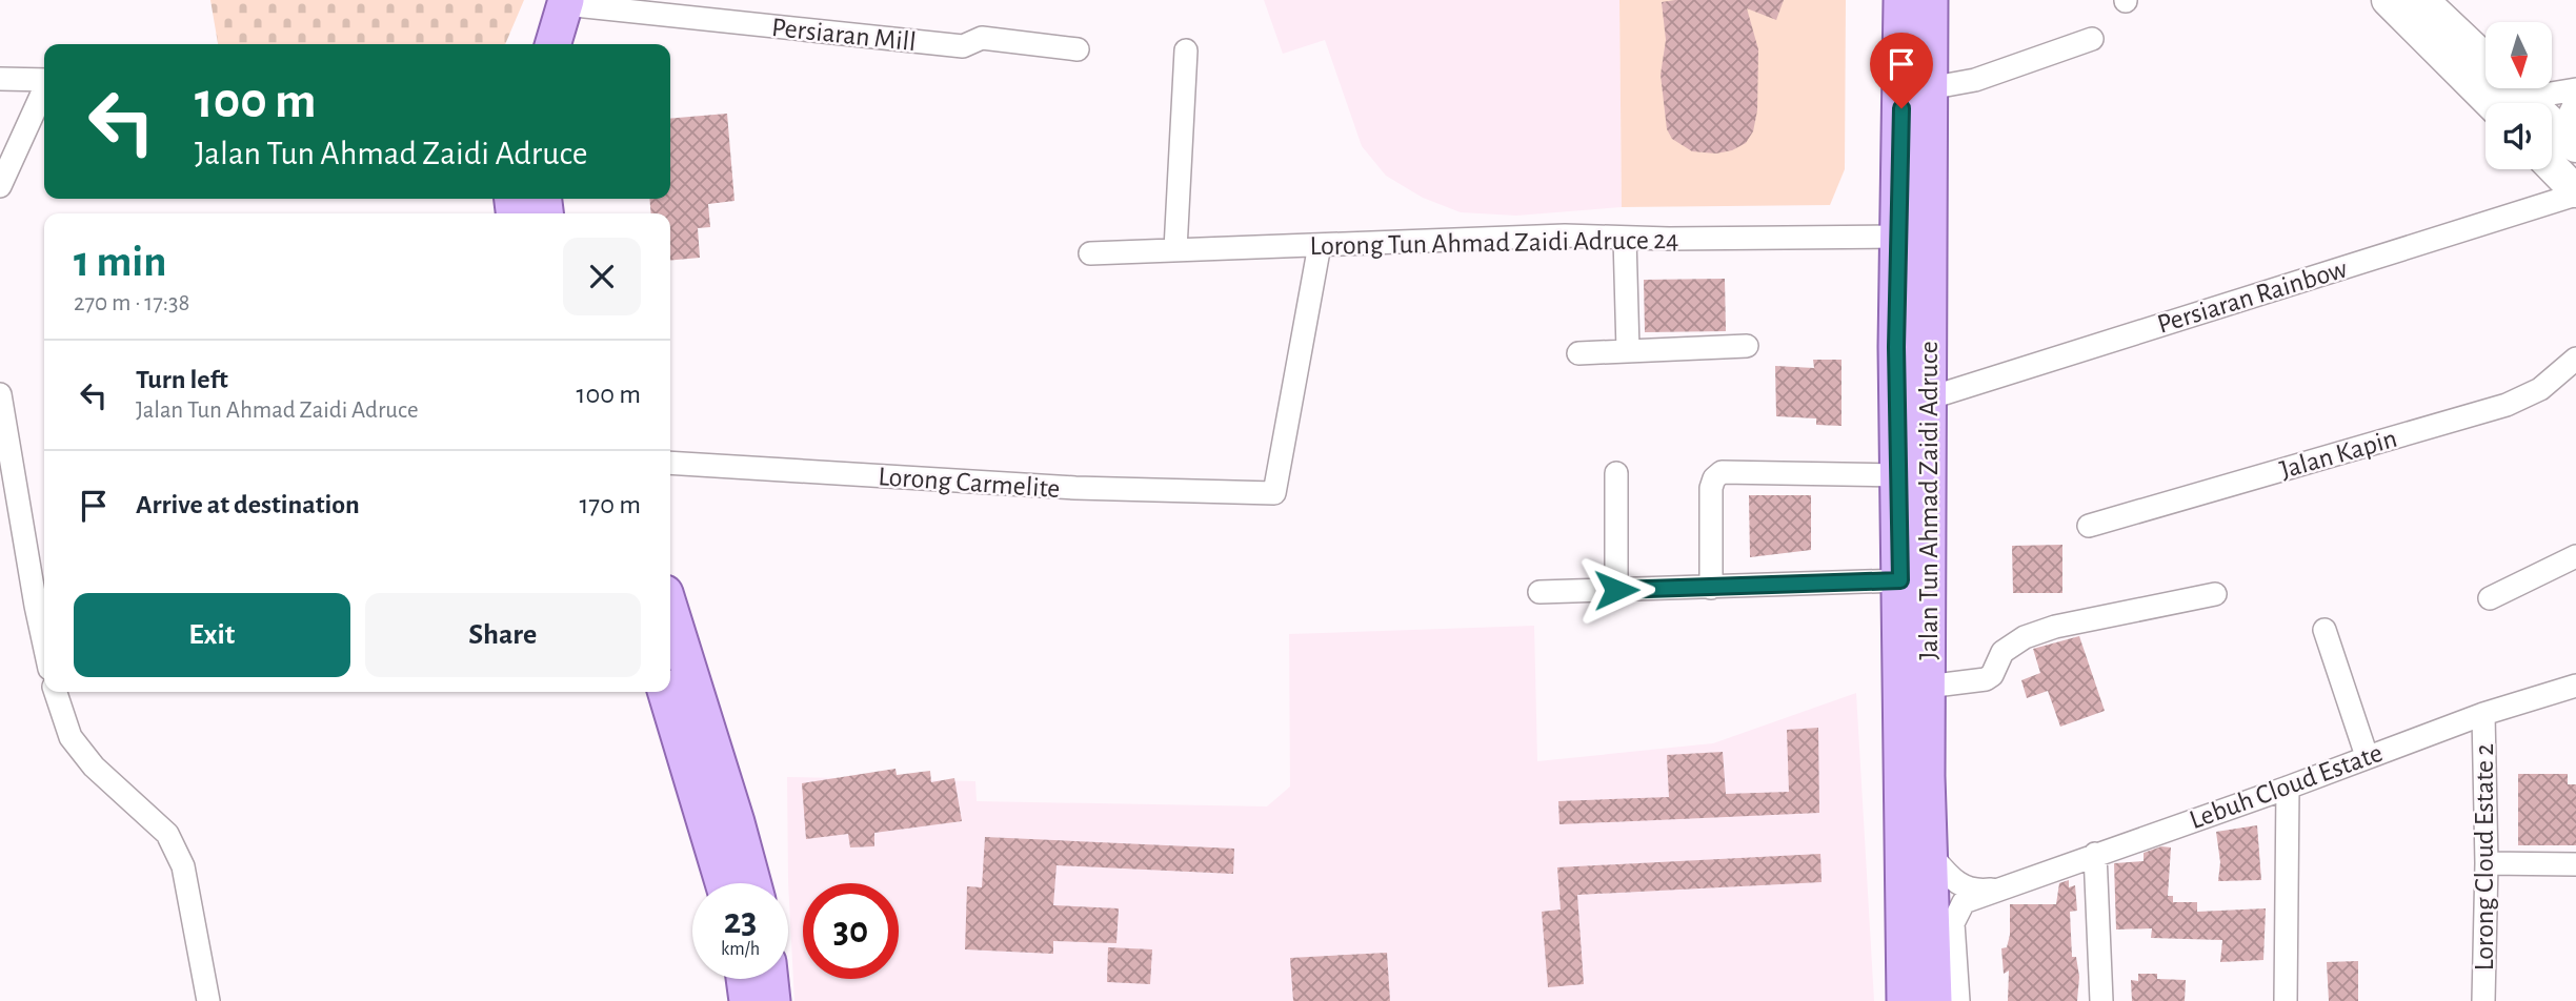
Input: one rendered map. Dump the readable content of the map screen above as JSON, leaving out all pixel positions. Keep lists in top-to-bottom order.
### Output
{
  "streets": {
    "main road": ["Jalan Tun Ahmad Zaidi Adruce"],
    "street": [
      "Persiaran Mill",
      "Lorong Tun Ahmad Zaidi Adruce 24",
      "Persiaran Rainbow",
      "Jalan Kapin",
      "Lorong Carmelite",
      "Lebuh Cloud Estate",
      "Lorong Cloud Estate 2"
    ]
  },
  "crossings": [
    ["Lorong Tun Ahmad Zaidi Adruce 24", "Lorong Carmelite"],
    ["Lorong Tun Ahmad Zaidi Adruce 24", "Jalan Tun Ahmad Zaidi Adruce"],
    ["Persiaran Rainbow", "Jalan Tun Ahmad Zaidi Adruce"],
    ["Lebuh Cloud Estate", "Lorong Cloud Estate 2"]
  ],
  "north": "bottom",
  "page": {
    "turn": ["100 m", "Jalan Tun Ahmad Zaidi Adruce"],
    "heading": ["1 min", "270 m · 17:38"],
    "list": [
      {
        "name": "Turn left",
        "note": "Jalan Tun Ahmad Zaidi Adruce",
        "value": "100 m"
      },
      {
        "name": "Arrive at destination",
        "value": "170 m"
      }
    ],
    "buttons": ["Exit", "Share"],
    "speed": "23 km/h",
    "limit": "30"
  }
}
